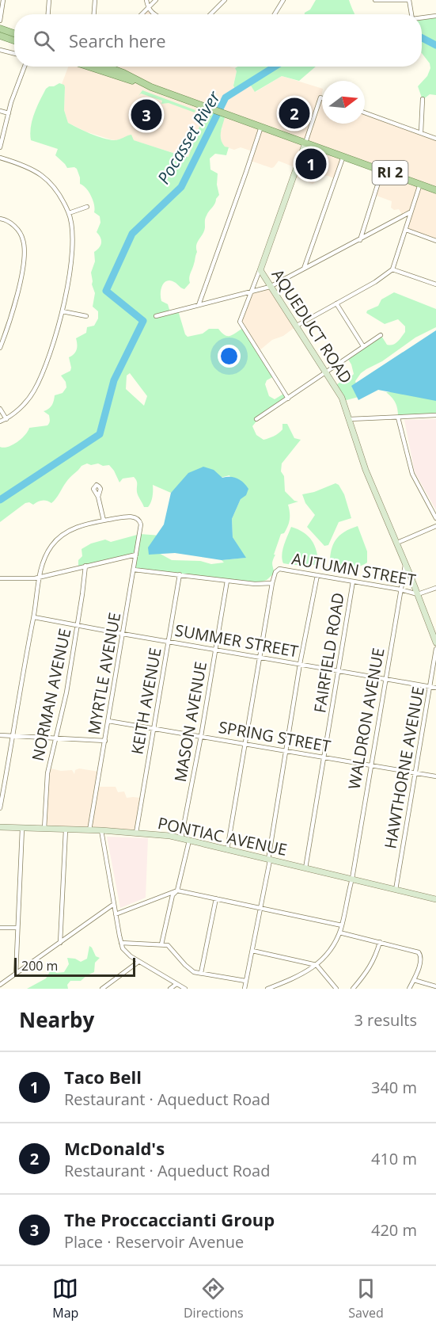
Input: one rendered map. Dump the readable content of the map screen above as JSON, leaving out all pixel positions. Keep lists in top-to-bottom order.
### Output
{
  "streets": {
    "main road": ["RI 2"],
    "street": [
      "AQUEDUCT ROAD",
      "AUTUMN STREET",
      "SUMMER STREET",
      "FAIRFIELD ROAD",
      "MYRTLE AVENUE",
      "NORMAN AVENUE",
      "KEITH AVENUE",
      "WALDRON AVENUE",
      "MASON AVENUE",
      "SPRING STREET",
      "HAWTHORNE AVENUE",
      "PONTIAC AVENUE"
    ]
  },
  "crossings": [
    ["RI 2", "AQUEDUCT ROAD"],
    ["AQUEDUCT ROAD", "AUTUMN STREET"],
    ["AQUEDUCT ROAD", "WALDRON AVENUE"],
    ["AUTUMN STREET", "FAIRFIELD ROAD"],
    ["AUTUMN STREET", "MYRTLE AVENUE"],
    ["AUTUMN STREET", "KEITH AVENUE"],
    ["AUTUMN STREET", "WALDRON AVENUE"],
    ["AUTUMN STREET", "MASON AVENUE"],
    ["SUMMER STREET", "FAIRFIELD ROAD"],
    ["SUMMER STREET", "MYRTLE AVENUE"],
    ["SUMMER STREET", "NORMAN AVENUE"],
    ["SUMMER STREET", "KEITH AVENUE"],
    ["SUMMER STREET", "WALDRON AVENUE"],
    ["SUMMER STREET", "MASON AVENUE"],
    ["SUMMER STREET", "HAWTHORNE AVENUE"],
    ["FAIRFIELD ROAD", "SPRING STREET"],
    ["FAIRFIELD ROAD", "PONTIAC AVENUE"],
    ["MYRTLE AVENUE", "SPRING STREET"],
    ["MYRTLE AVENUE", "PONTIAC AVENUE"],
    ["NORMAN AVENUE", "PONTIAC AVENUE"],
    ["KEITH AVENUE", "SPRING STREET"],
    ["KEITH AVENUE", "PONTIAC AVENUE"],
    ["WALDRON AVENUE", "SPRING STREET"],
    ["WALDRON AVENUE", "PONTIAC AVENUE"],
    ["MASON AVENUE", "SPRING STREET"],
    ["MASON AVENUE", "PONTIAC AVENUE"],
    ["SPRING STREET", "HAWTHORNE AVENUE"],
    ["HAWTHORNE AVENUE", "PONTIAC AVENUE"]
  ],
  "water": ["Pocasset River"],
  "scale_bar": "200 m",
  "north": "right",
  "page": {
    "search": "Search here",
    "pins": ["2", "3", "1"],
    "scale": "200 m",
    "heading": ["Nearby", "3 results"],
    "list": [
      {
        "mark": "1",
        "name": "Taco Bell",
        "note": "Restaurant · Aqueduct Road",
        "value": "340 m"
      },
      {
        "mark": "2",
        "name": "McDonald's",
        "note": "Restaurant · Aqueduct Road",
        "value": "410 m"
      },
      {
        "mark": "3",
        "name": "The Proccaccianti Group",
        "note": "Place · Reservoir Avenue",
        "value": "420 m"
      }
    ],
    "nav": ["Map", "Directions", "Saved"]
  }
}
